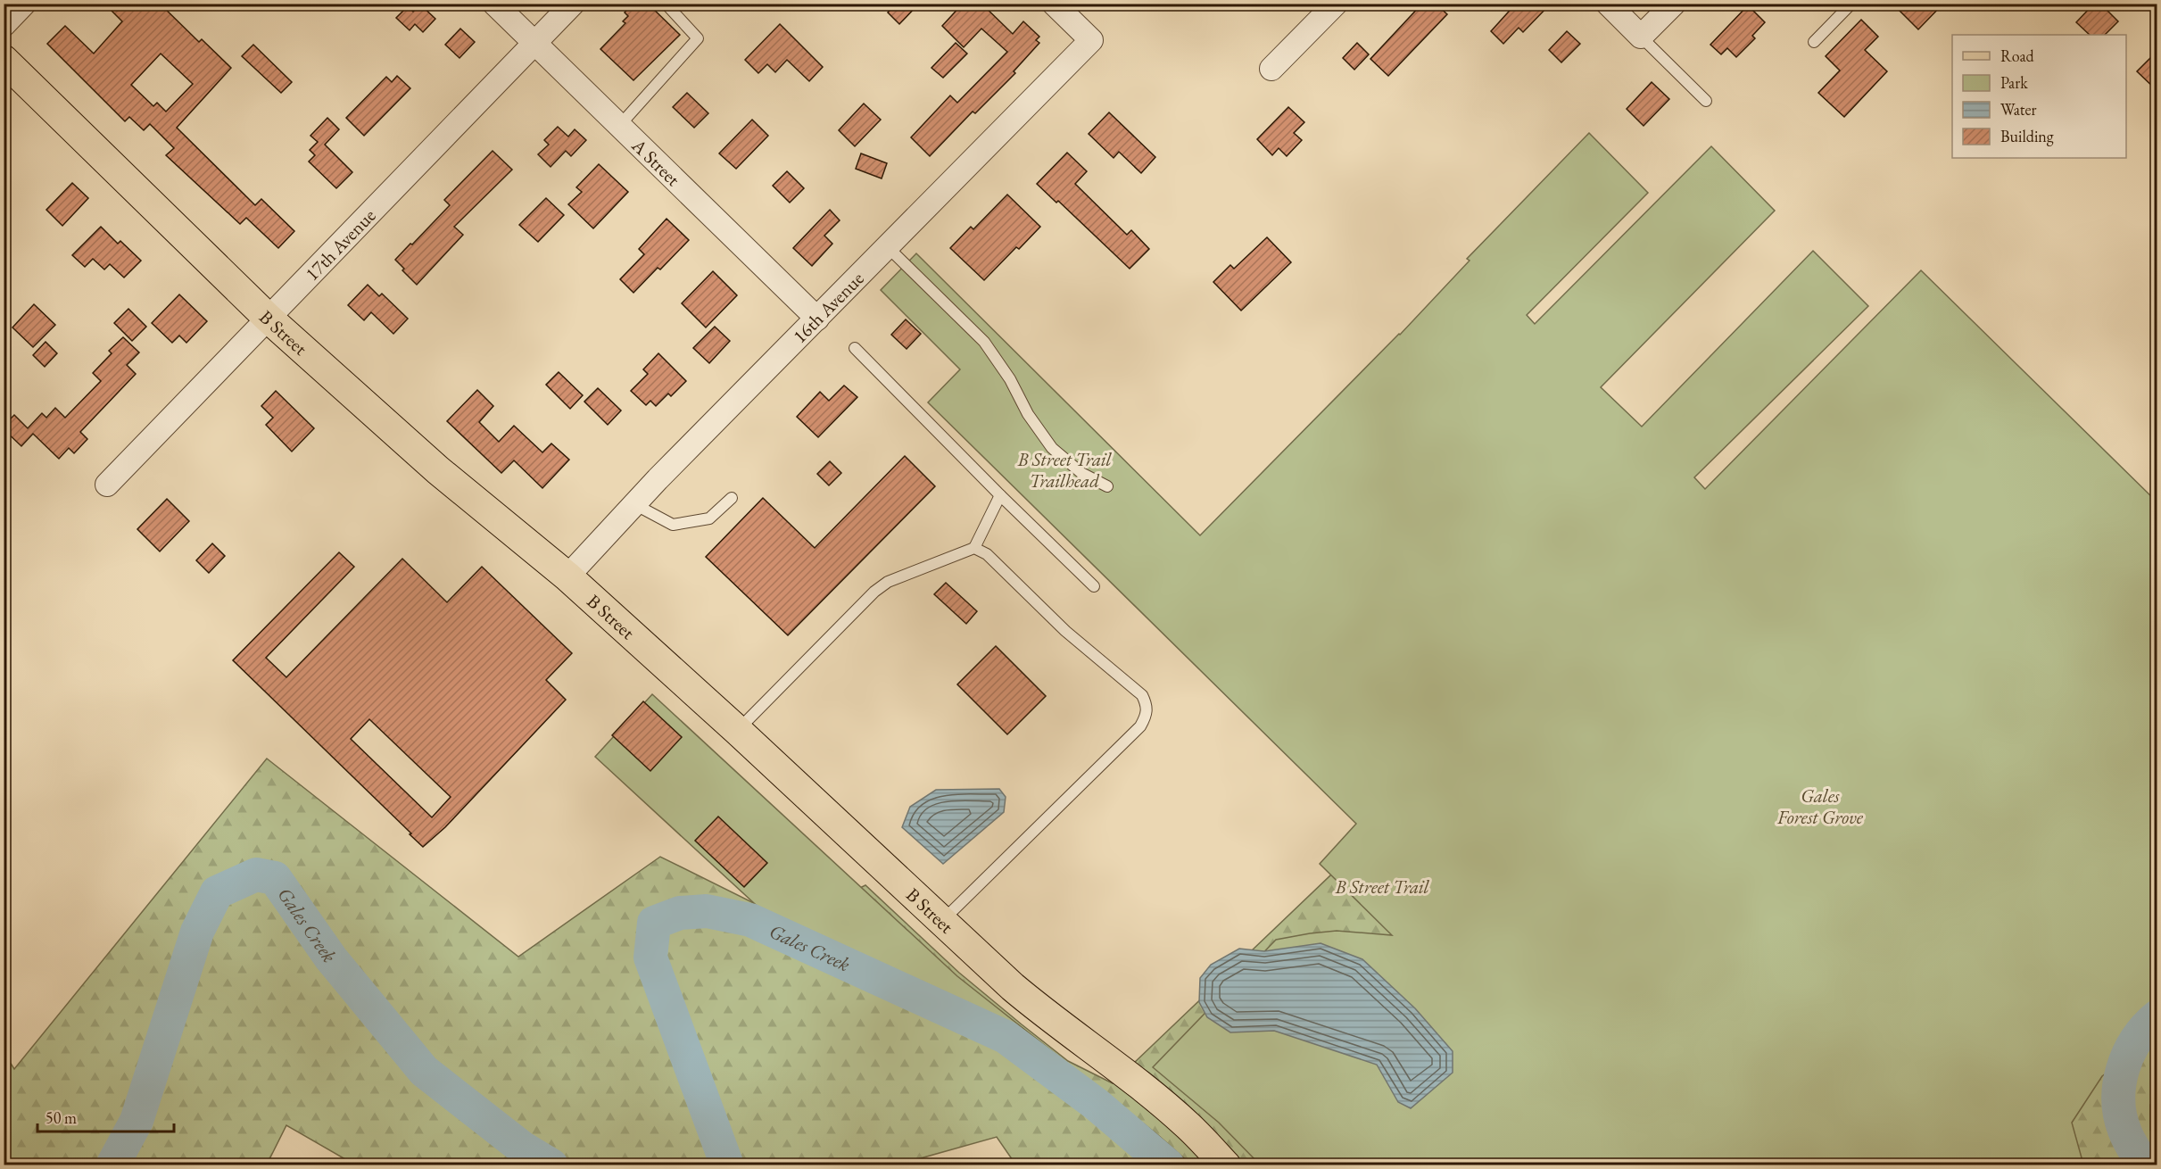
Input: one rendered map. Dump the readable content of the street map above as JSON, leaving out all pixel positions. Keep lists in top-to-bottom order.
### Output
{
  "streets": {
    "main road": ["B Street"],
    "street": ["A Street", "17th Avenue", "16th Avenue"]
  },
  "crossings": [
    ["A Street", "17th Avenue"],
    ["A Street", "16th Avenue"],
    ["17th Avenue", "B Street"],
    ["16th Avenue", "B Street"]
  ],
  "water": ["Gales Creek"],
  "parks": ["B Street Trail Trailhead", "Gales Forest Grove", "B Street Trail"],
  "legend": [
    "Road",
    "Park",
    "Water",
    "Building"
  ],
  "scale_bar": "50 m"
}
